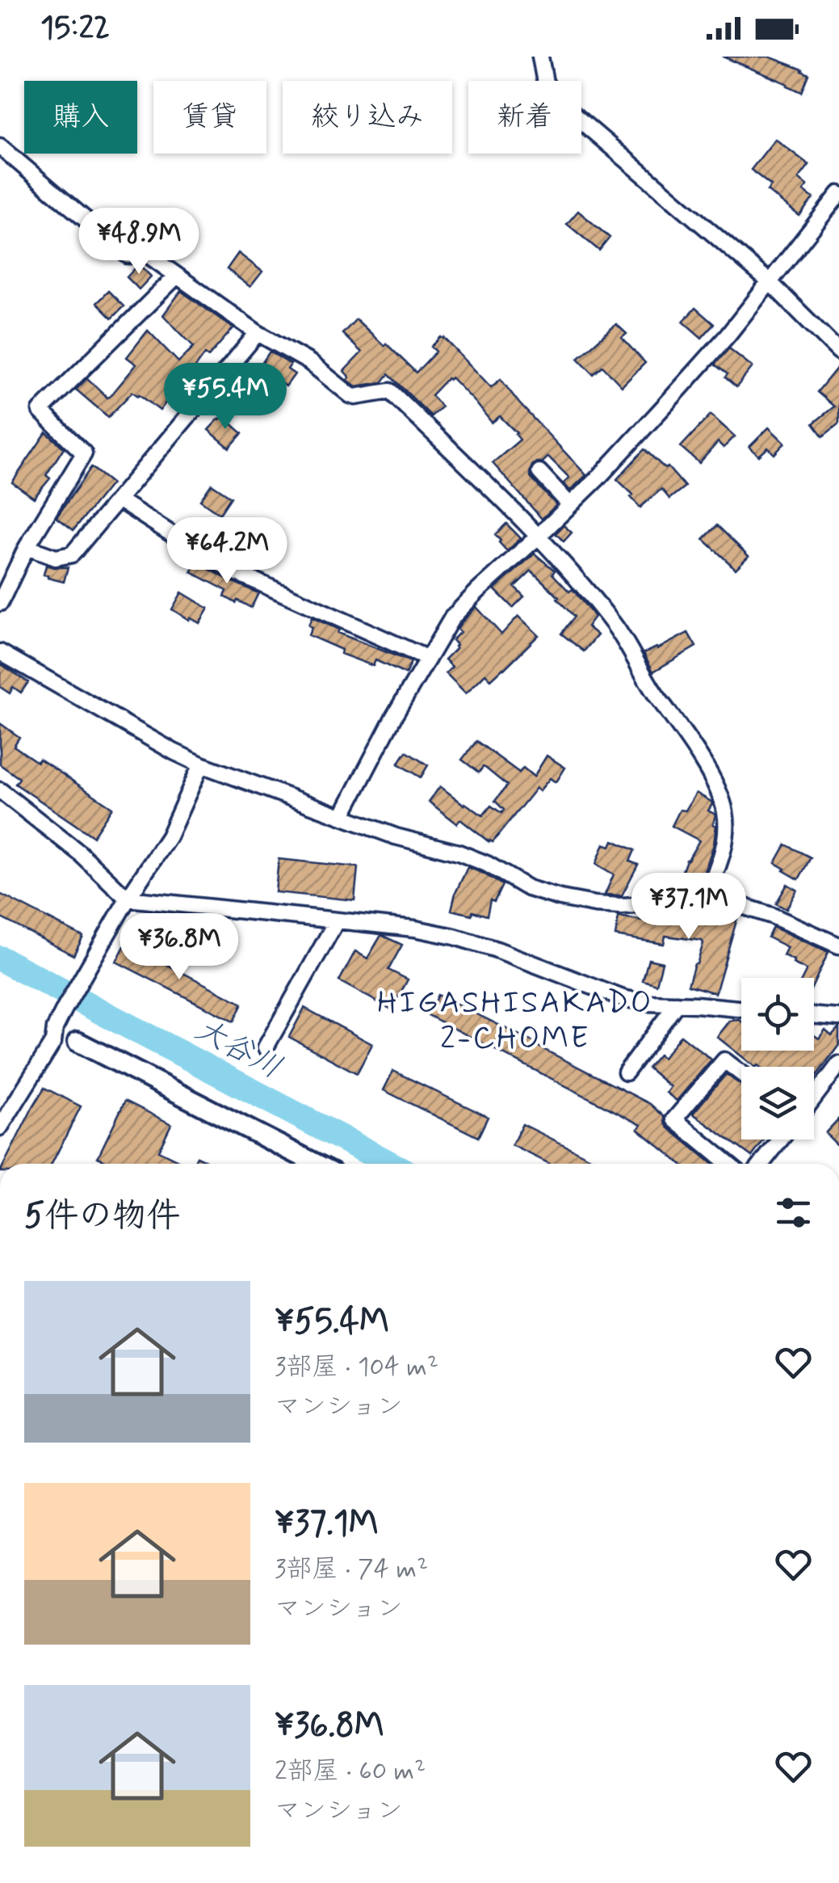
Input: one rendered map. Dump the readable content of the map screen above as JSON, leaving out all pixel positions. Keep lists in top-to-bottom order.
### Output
{
  "districts": ["HIGASHISAKADO 2-CHOME"],
  "water": ["大谷川"],
  "page": {
    "status": "15:22",
    "chip": [
      "購入",
      "賃貸",
      "絞り込み",
      "新着"
    ],
    "price": [
      "¥48.9M",
      "¥55.4M",
      "¥64.2M",
      "¥37.1M",
      "¥36.8M"
    ],
    "heading": "5件の物件",
    "list": [
      {
        "name": "¥55.4M",
        "note": "3部屋 · 104 m² · マンション"
      },
      {
        "name": "¥37.1M",
        "note": "3部屋 · 74 m² · マンション"
      },
      {
        "name": "¥36.8M",
        "note": "2部屋 · 60 m² · マンション"
      }
    ]
  }
}
